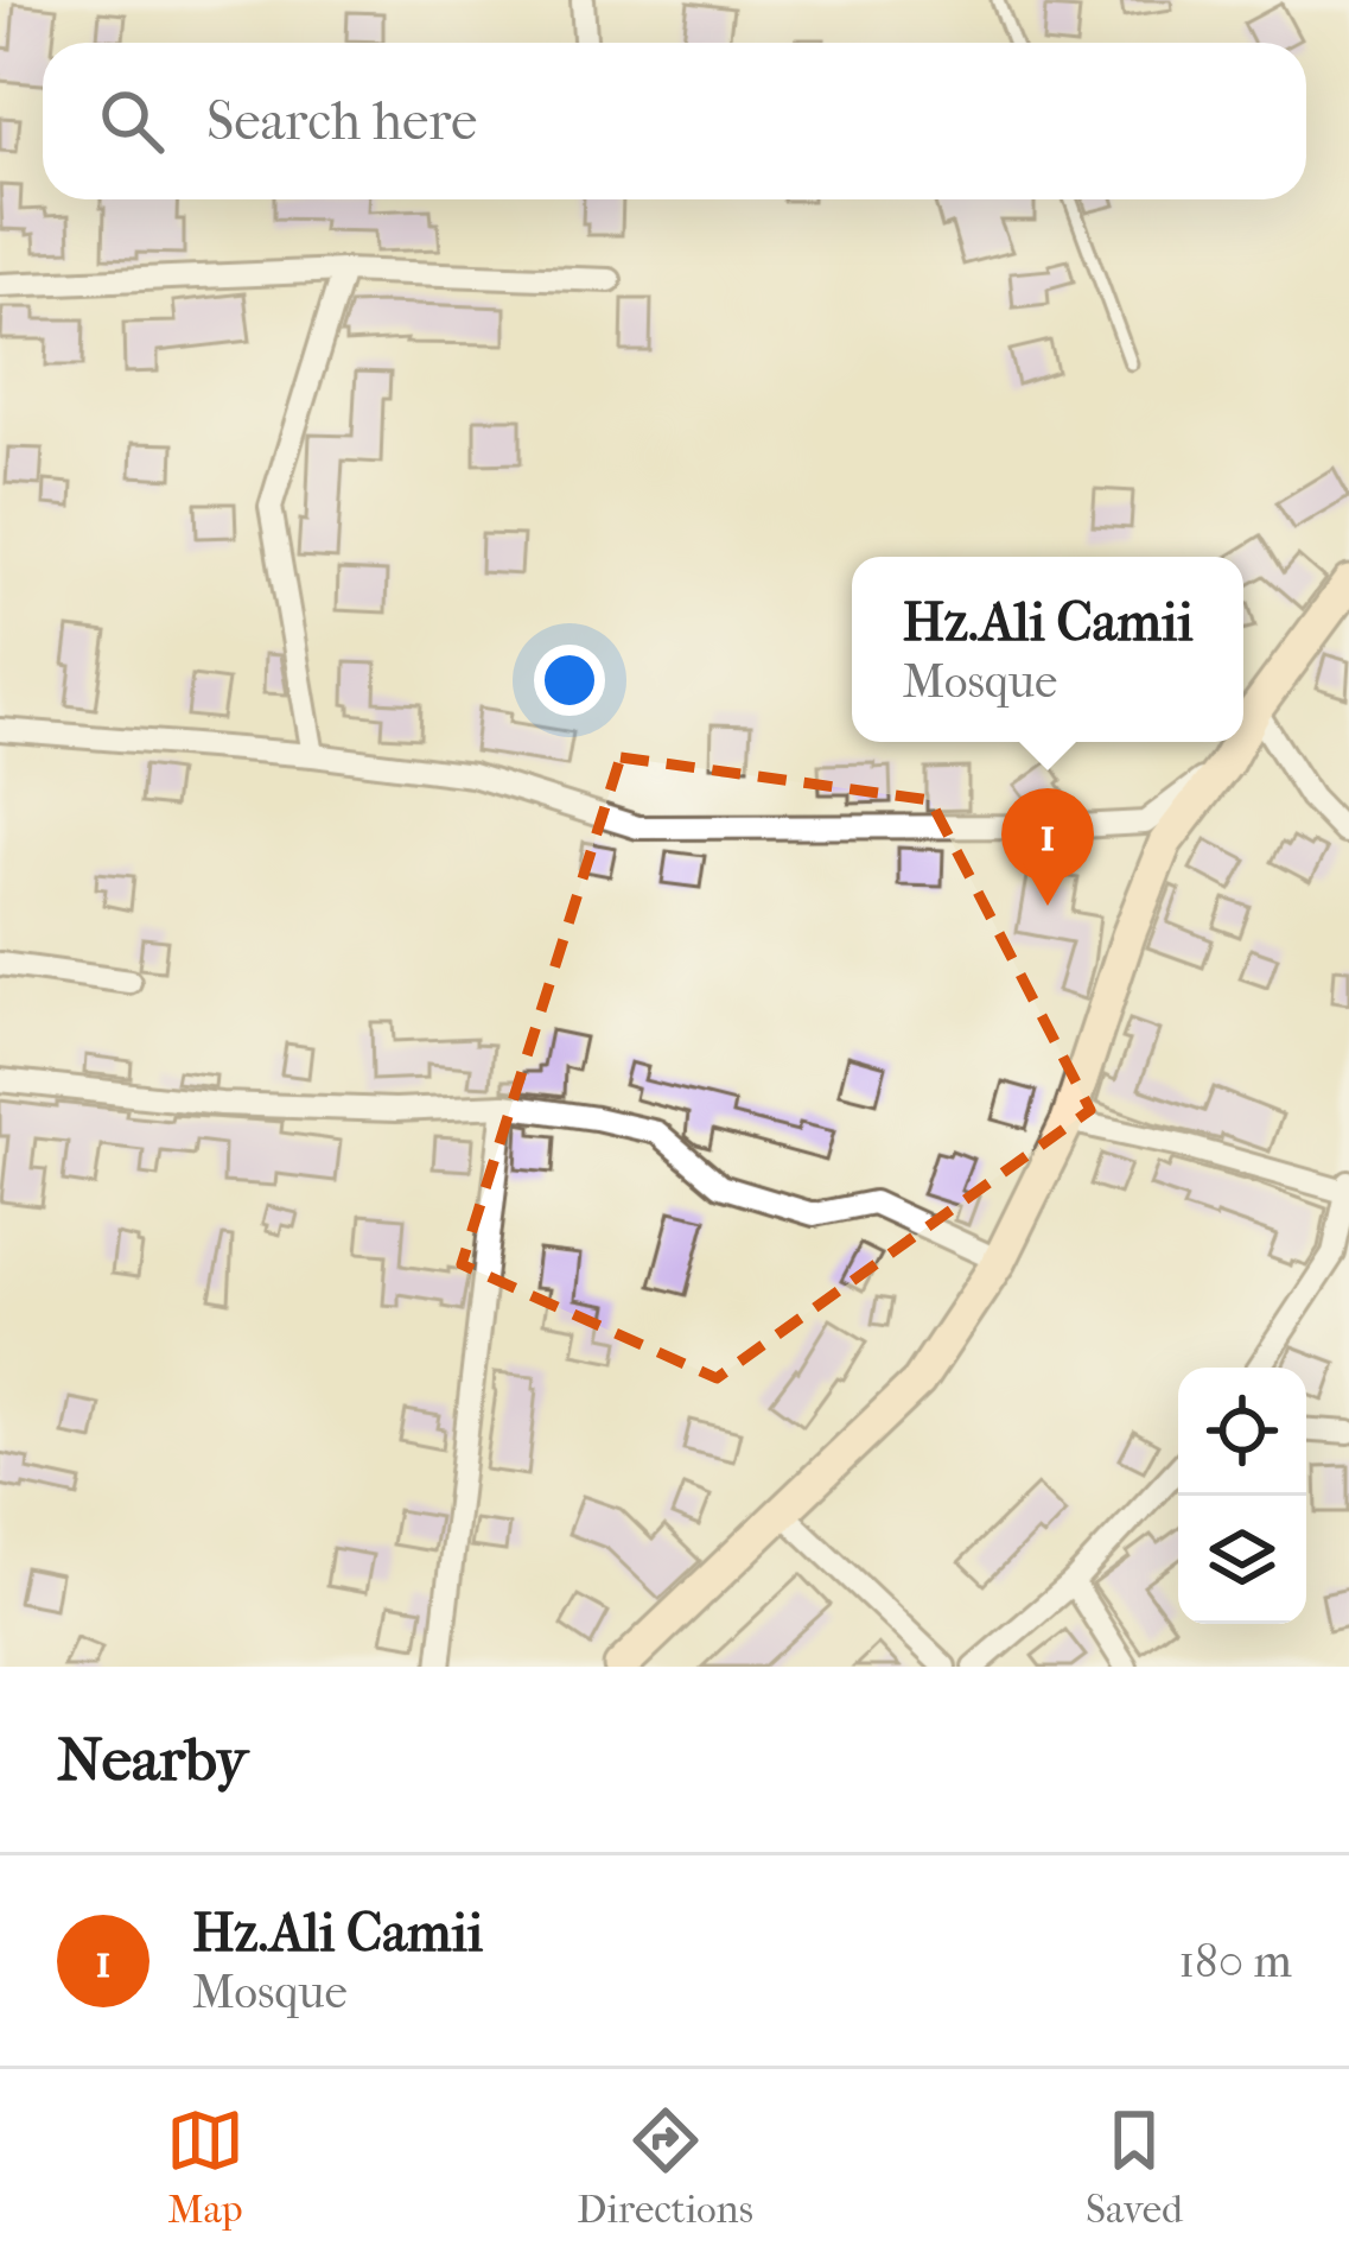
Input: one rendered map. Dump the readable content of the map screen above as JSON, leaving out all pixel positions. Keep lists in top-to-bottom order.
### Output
{
  "page": {
    "search": "Search here",
    "popup": ["Hz.Ali Camii", "Mosque"],
    "pins": "1",
    "heading": "Nearby",
    "list": [
      {
        "mark": "1",
        "name": "Hz.Ali Camii",
        "note": "Mosque",
        "value": "180 m"
      }
    ],
    "nav": ["Map", "Directions", "Saved"]
  }
}
